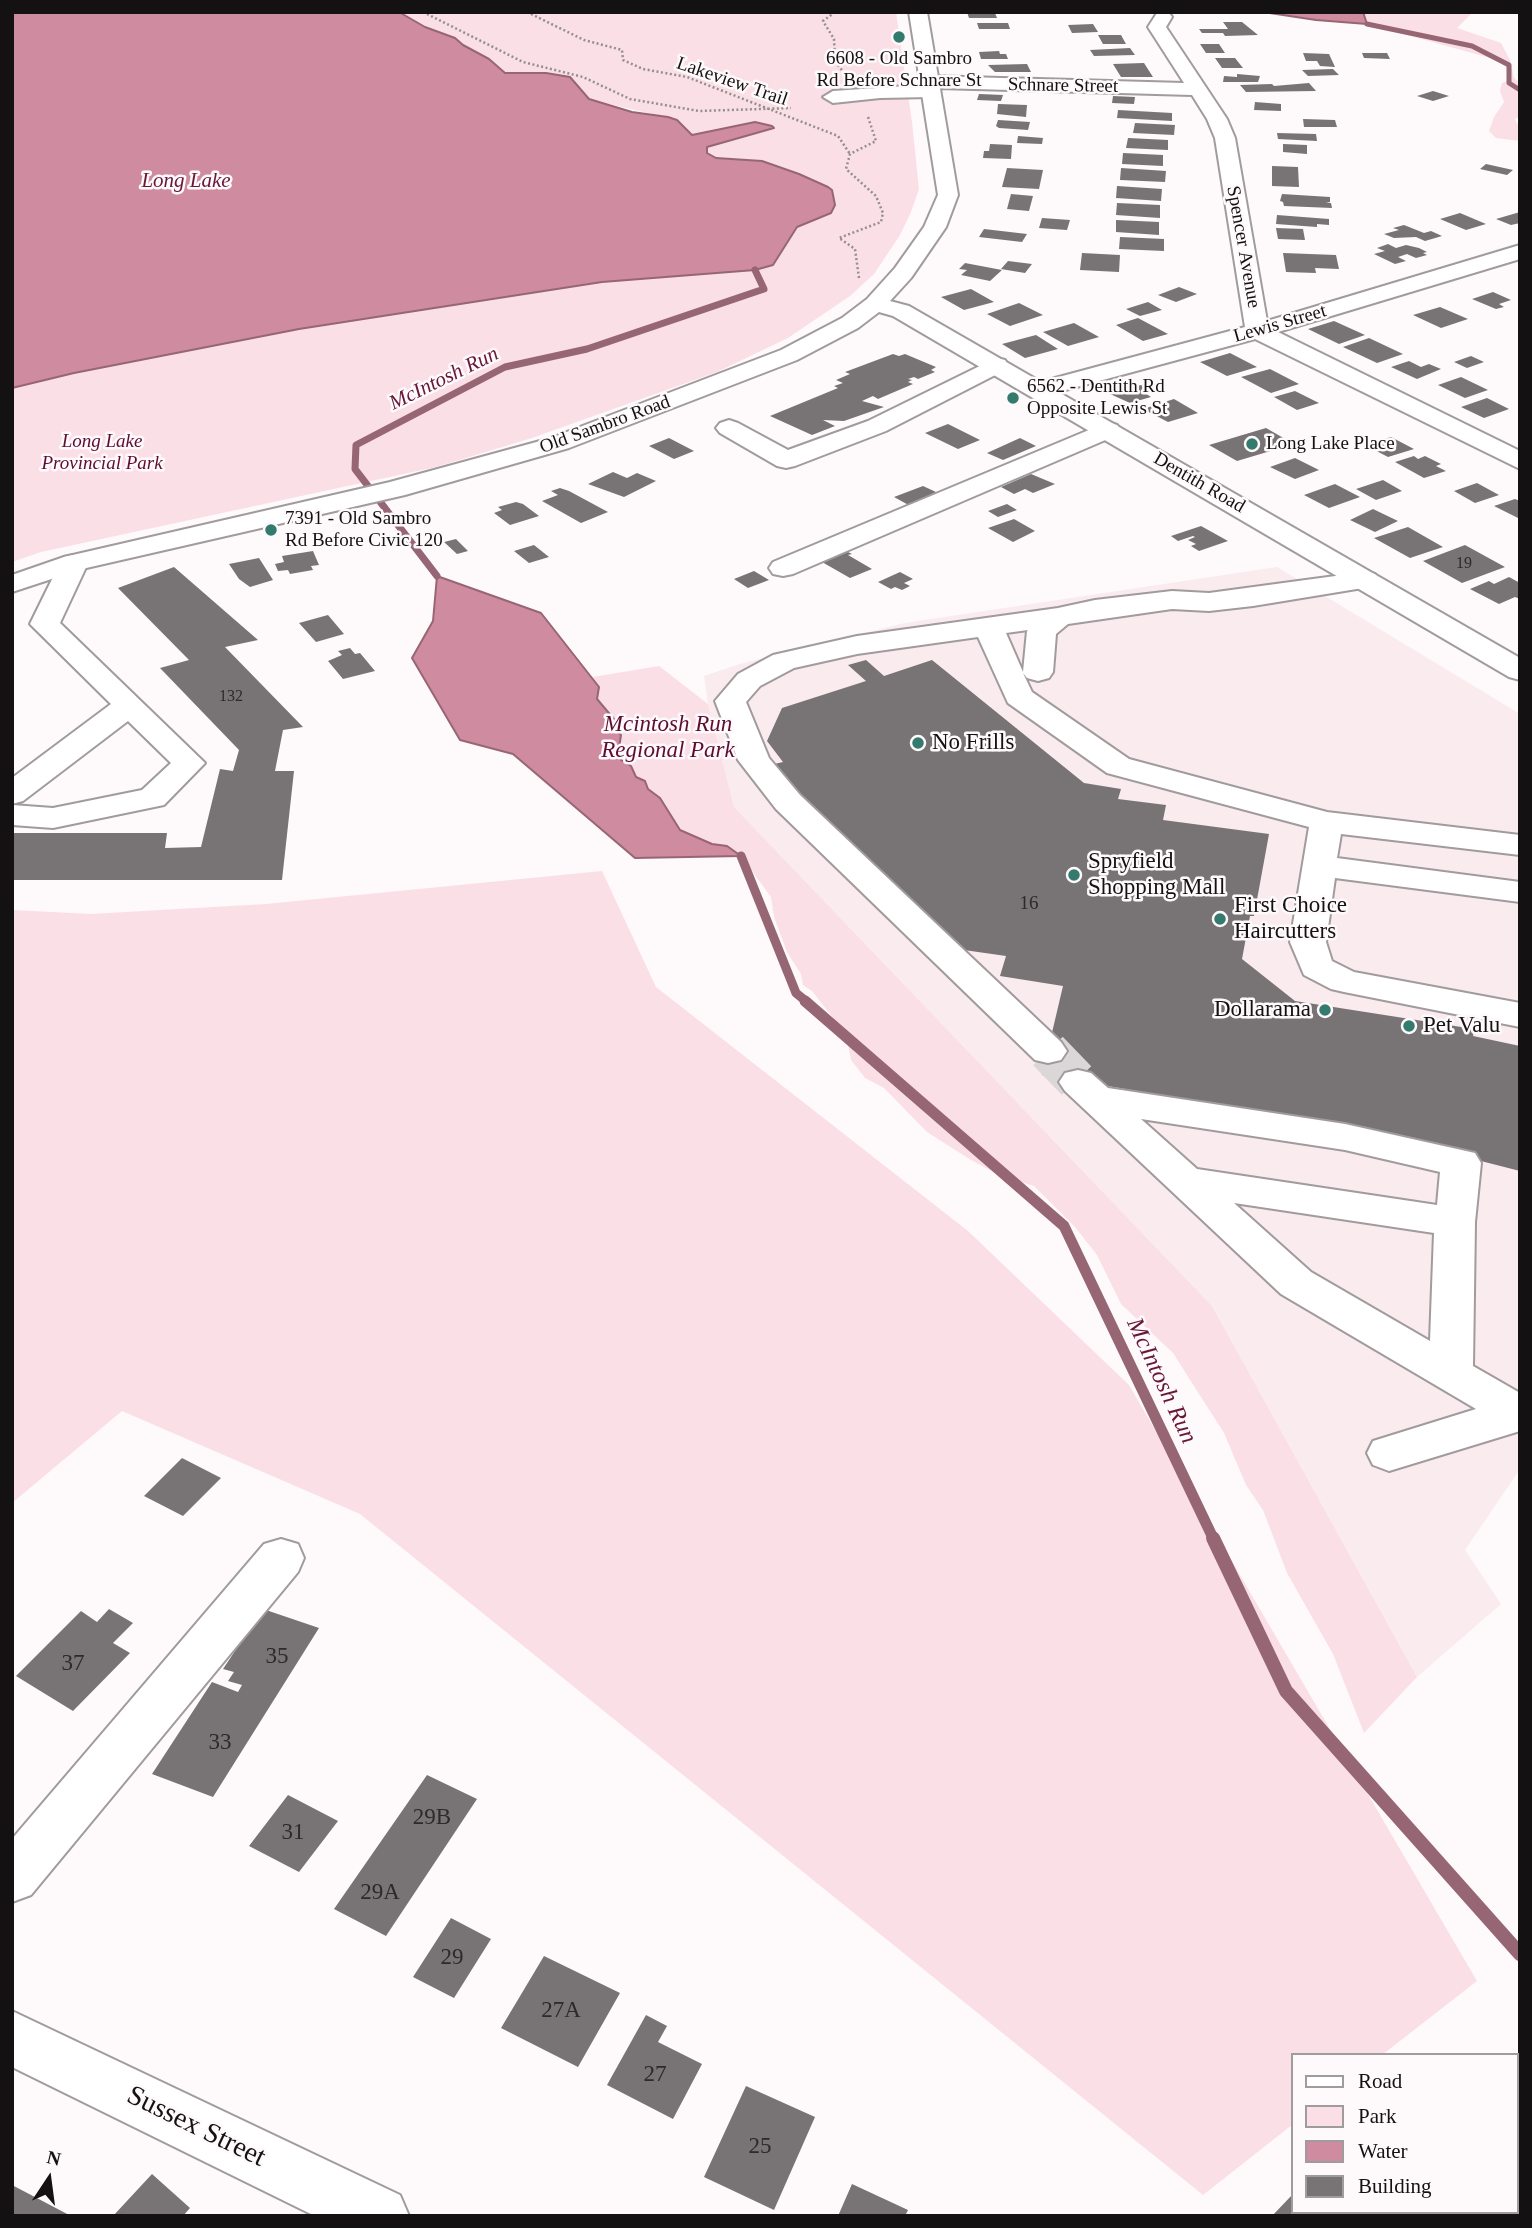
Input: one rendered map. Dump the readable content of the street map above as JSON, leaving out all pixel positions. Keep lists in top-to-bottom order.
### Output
{
  "streets": {
    "main road": [
      "Schnare Street",
      "Spencer Avenue",
      "Lewis Street",
      "Old Sambro Road",
      "Dentith Road",
      "Sussex Street"
    ],
    "path": ["Lakeview Trail"]
  },
  "crossings": [
    ["Lakeview Trail", "Old Sambro Road"],
    ["Lakeview Trail", "Dentith Road"],
    ["Schnare Street", "Spencer Avenue"],
    ["Schnare Street", "Old Sambro Road"],
    ["Spencer Avenue", "Lewis Street"],
    ["Lewis Street", "Dentith Road"],
    ["Old Sambro Road", "Dentith Road"]
  ],
  "water": ["Long Lake", "McIntosh Run"],
  "parks": ["Long Lake Provincial Park", "Mcintosh Run Regional Park"],
  "places": [
    "6608 - Old Sambro Rd Before Schnare St",
    "6562 - Dentith Rd Opposite Lewis St",
    "Long Lake Place",
    "7391 - Old Sambro Rd Before Civic 120",
    "No Frills",
    "Spryfield Shopping Mall",
    "First Choice Haircutters",
    "Dollarama",
    "Pet Valu"
  ],
  "house_numbers": [
    "19",
    "132",
    "16",
    "35",
    "37",
    "33",
    "29B",
    "31",
    "29A",
    "29",
    "27A",
    "27",
    "25"
  ],
  "legend": [
    "Road",
    "Park",
    "Water",
    "Building"
  ],
  "north": "top"
}
